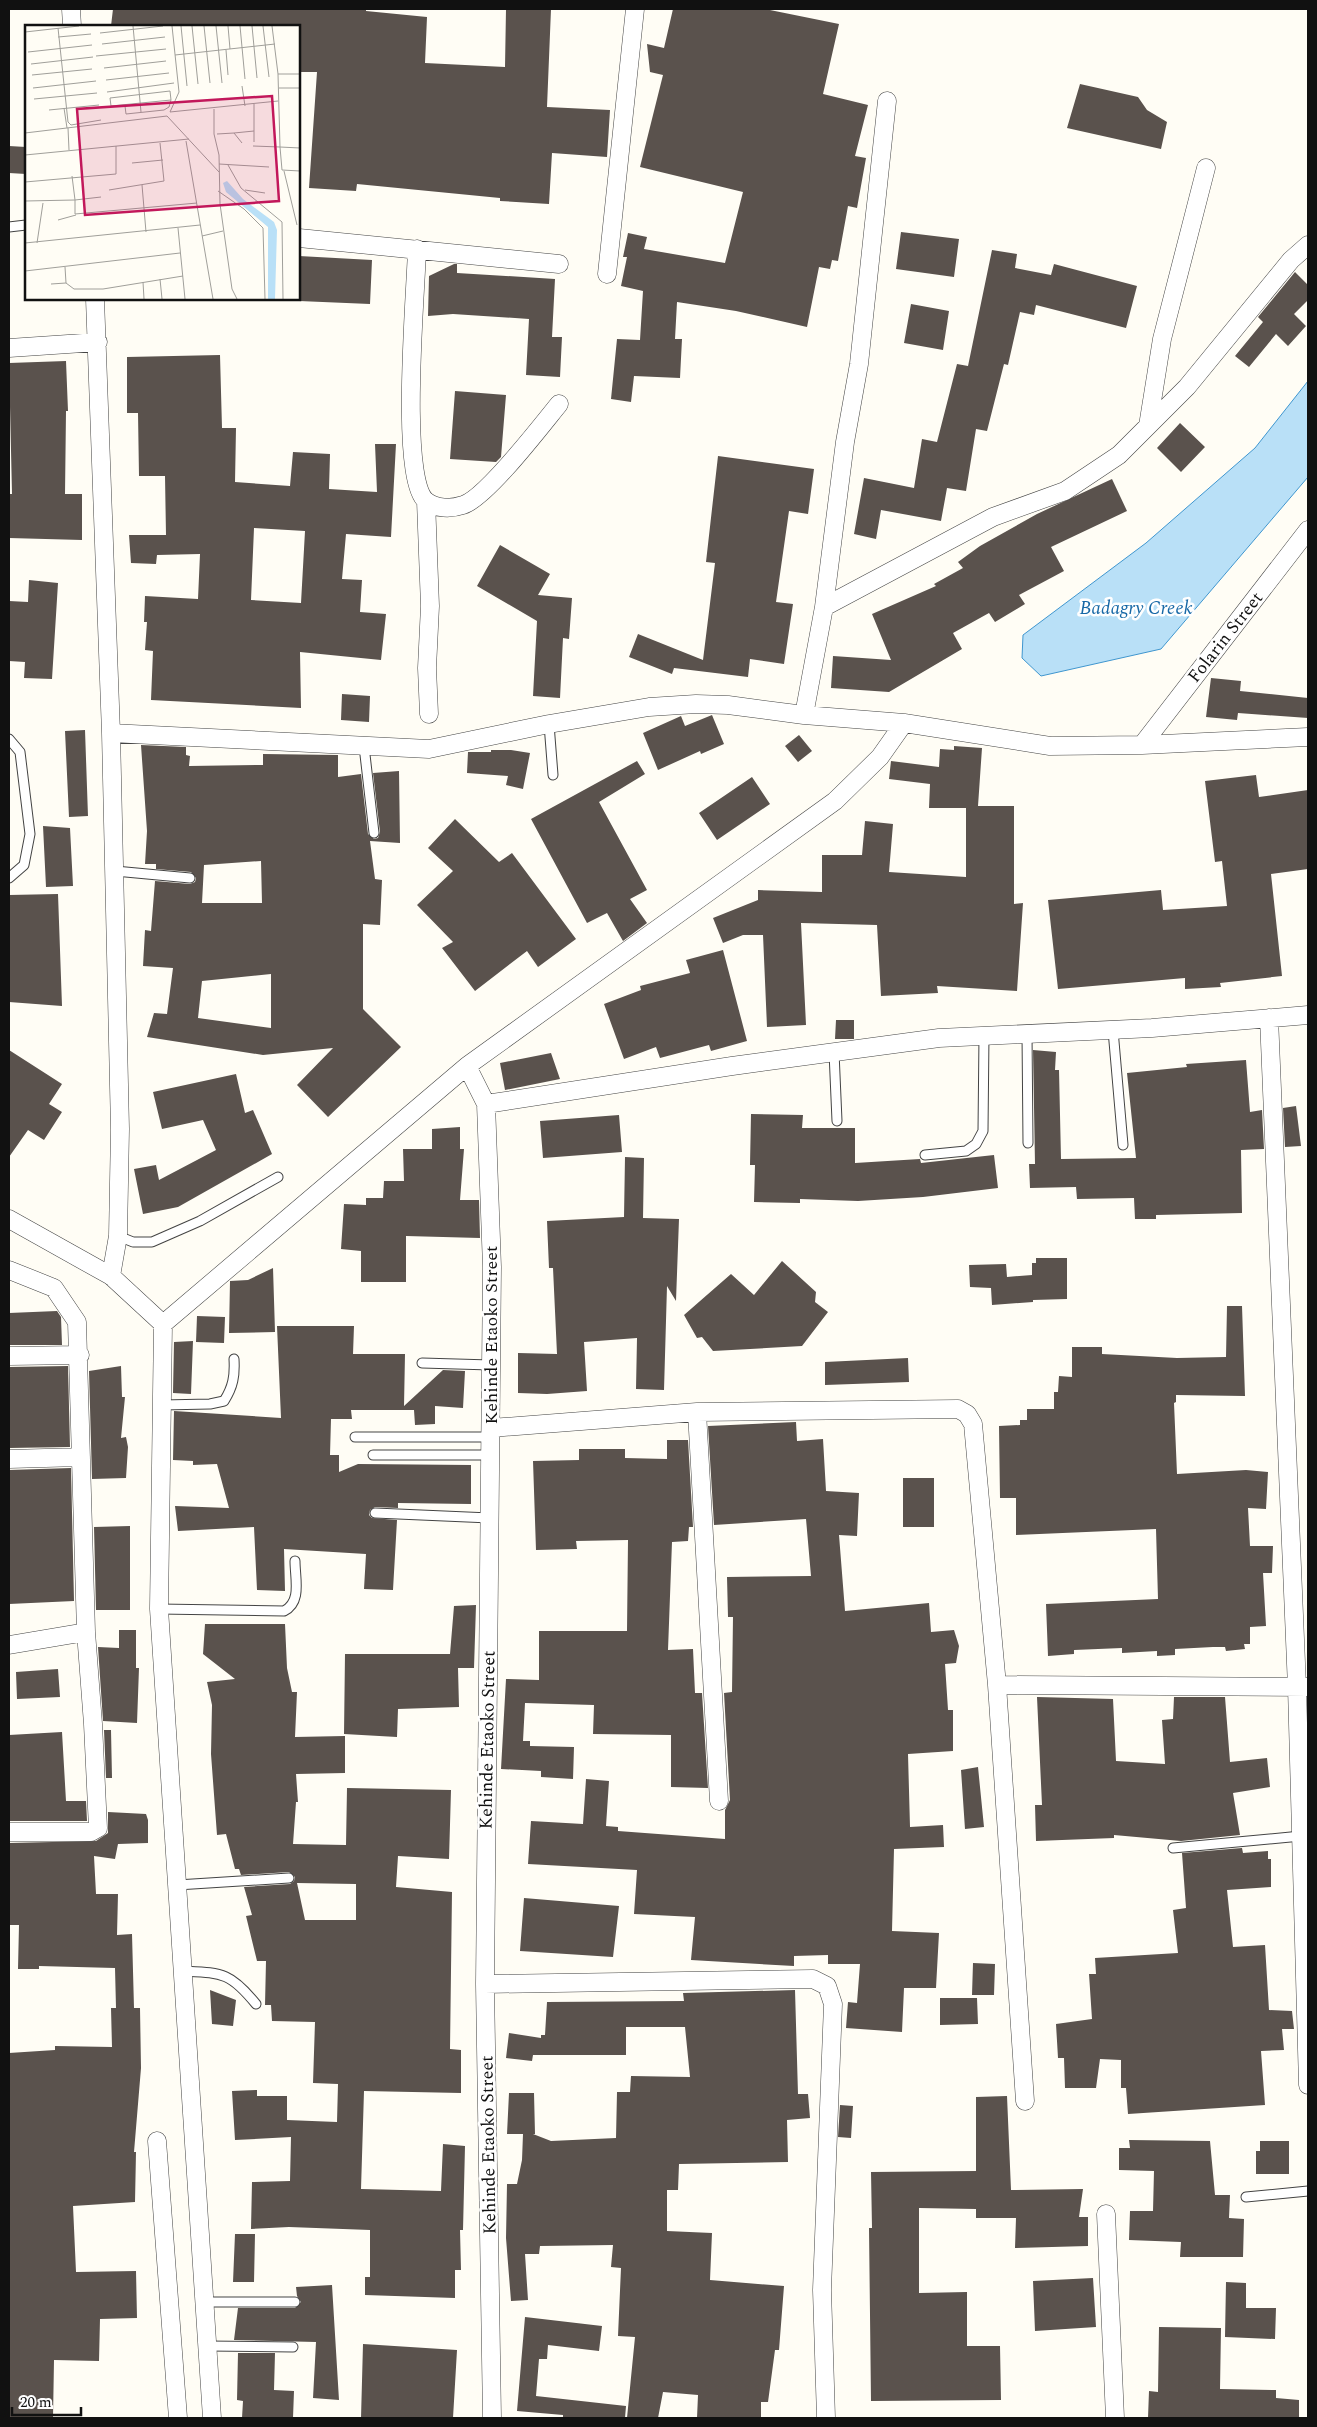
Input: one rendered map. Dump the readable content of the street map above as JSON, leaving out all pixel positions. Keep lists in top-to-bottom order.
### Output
{
  "streets": {
    "street": ["Folarin Street", "Kehinde Etaoko Street"]
  },
  "water": ["Badagry Creek"],
  "scale_bar": "20 m"
}
